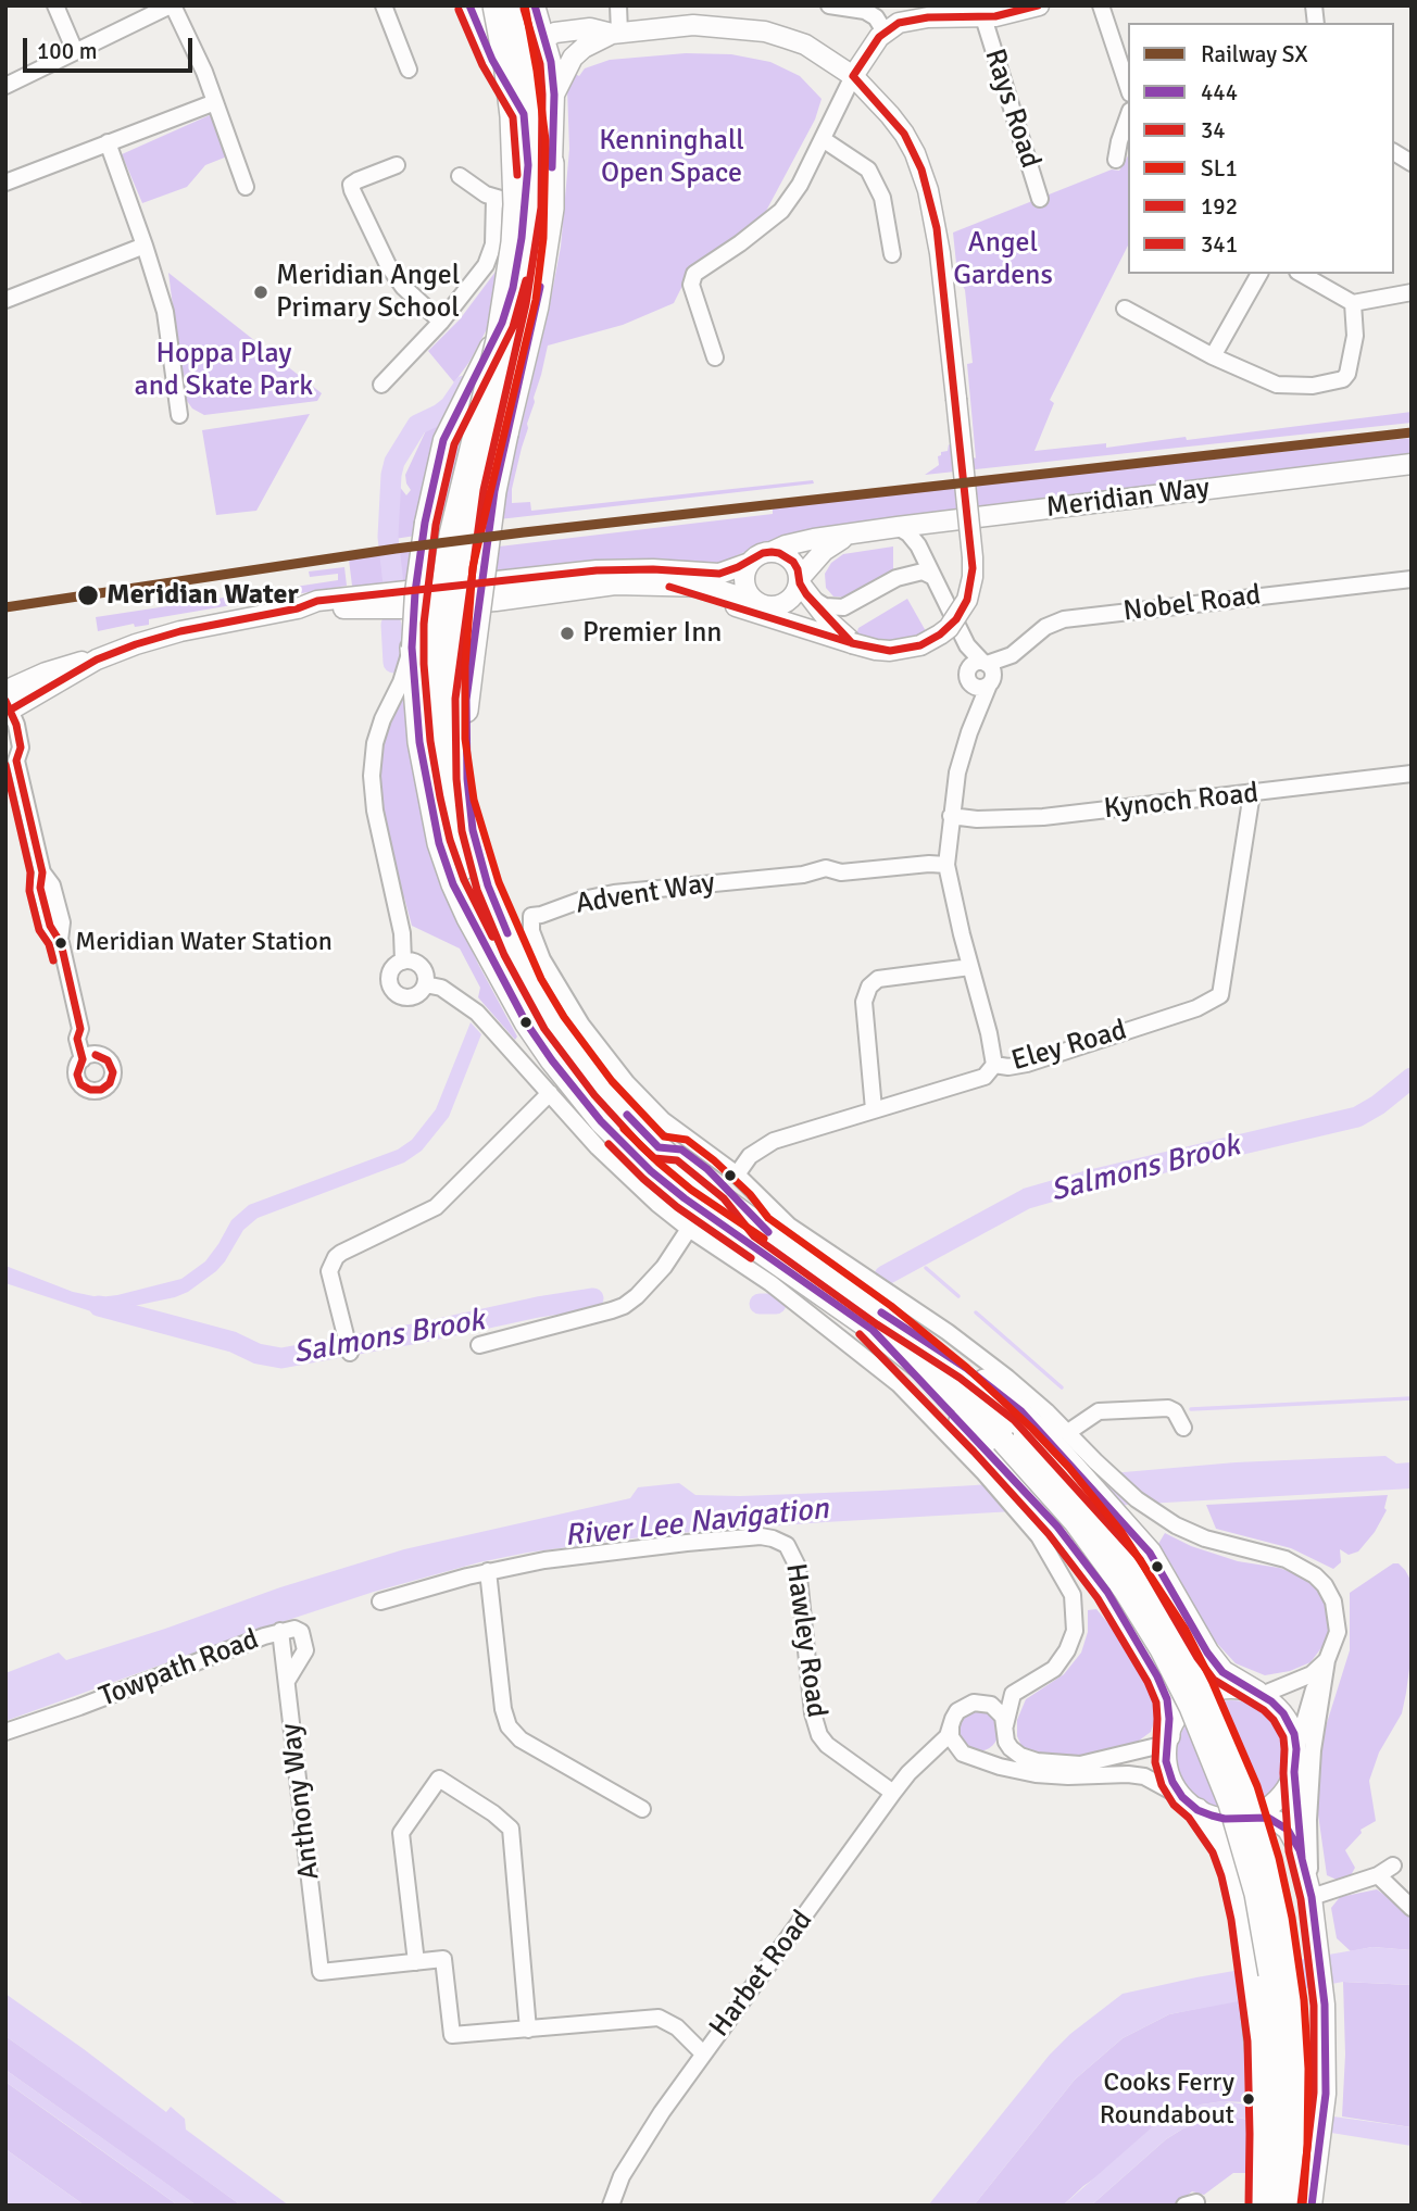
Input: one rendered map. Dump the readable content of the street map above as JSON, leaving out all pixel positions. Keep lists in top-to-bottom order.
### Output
{
  "streets": {
    "main road": ["Meridian Way"],
    "street": [
      "Rays Road",
      "Nobel Road",
      "Kynoch Road",
      "Advent Way",
      "Eley Road",
      "Hawley Road",
      "Towpath Road",
      "Anthony Way",
      "Harbet Road"
    ]
  },
  "crossings": [
    ["Kynoch Road", "Eley Road"],
    ["Advent Way", "Eley Road"],
    ["Hawley Road", "Harbet Road"],
    ["Towpath Road", "Anthony Way"]
  ],
  "water": ["Salmons Brook", "River Lee Navigation"],
  "parks": ["Kenninghall Open Space", "Angel Gardens", "Hoppa Play and Skate Park"],
  "places": [
    "Meridian Angel Primary School",
    "Meridian Water",
    "Premier Inn",
    "Meridian Water Station",
    "Cooks Ferry Roundabout"
  ],
  "lines": [
    "transit line 444",
    "transit line SL1",
    "transit line 192",
    "transit line 34",
    "rail line SX",
    "transit line 341"
  ],
  "legend": [
    "Railway SX",
    "444",
    "34",
    "SL1",
    "192",
    "341"
  ],
  "scale_bar": "100 m"
}
